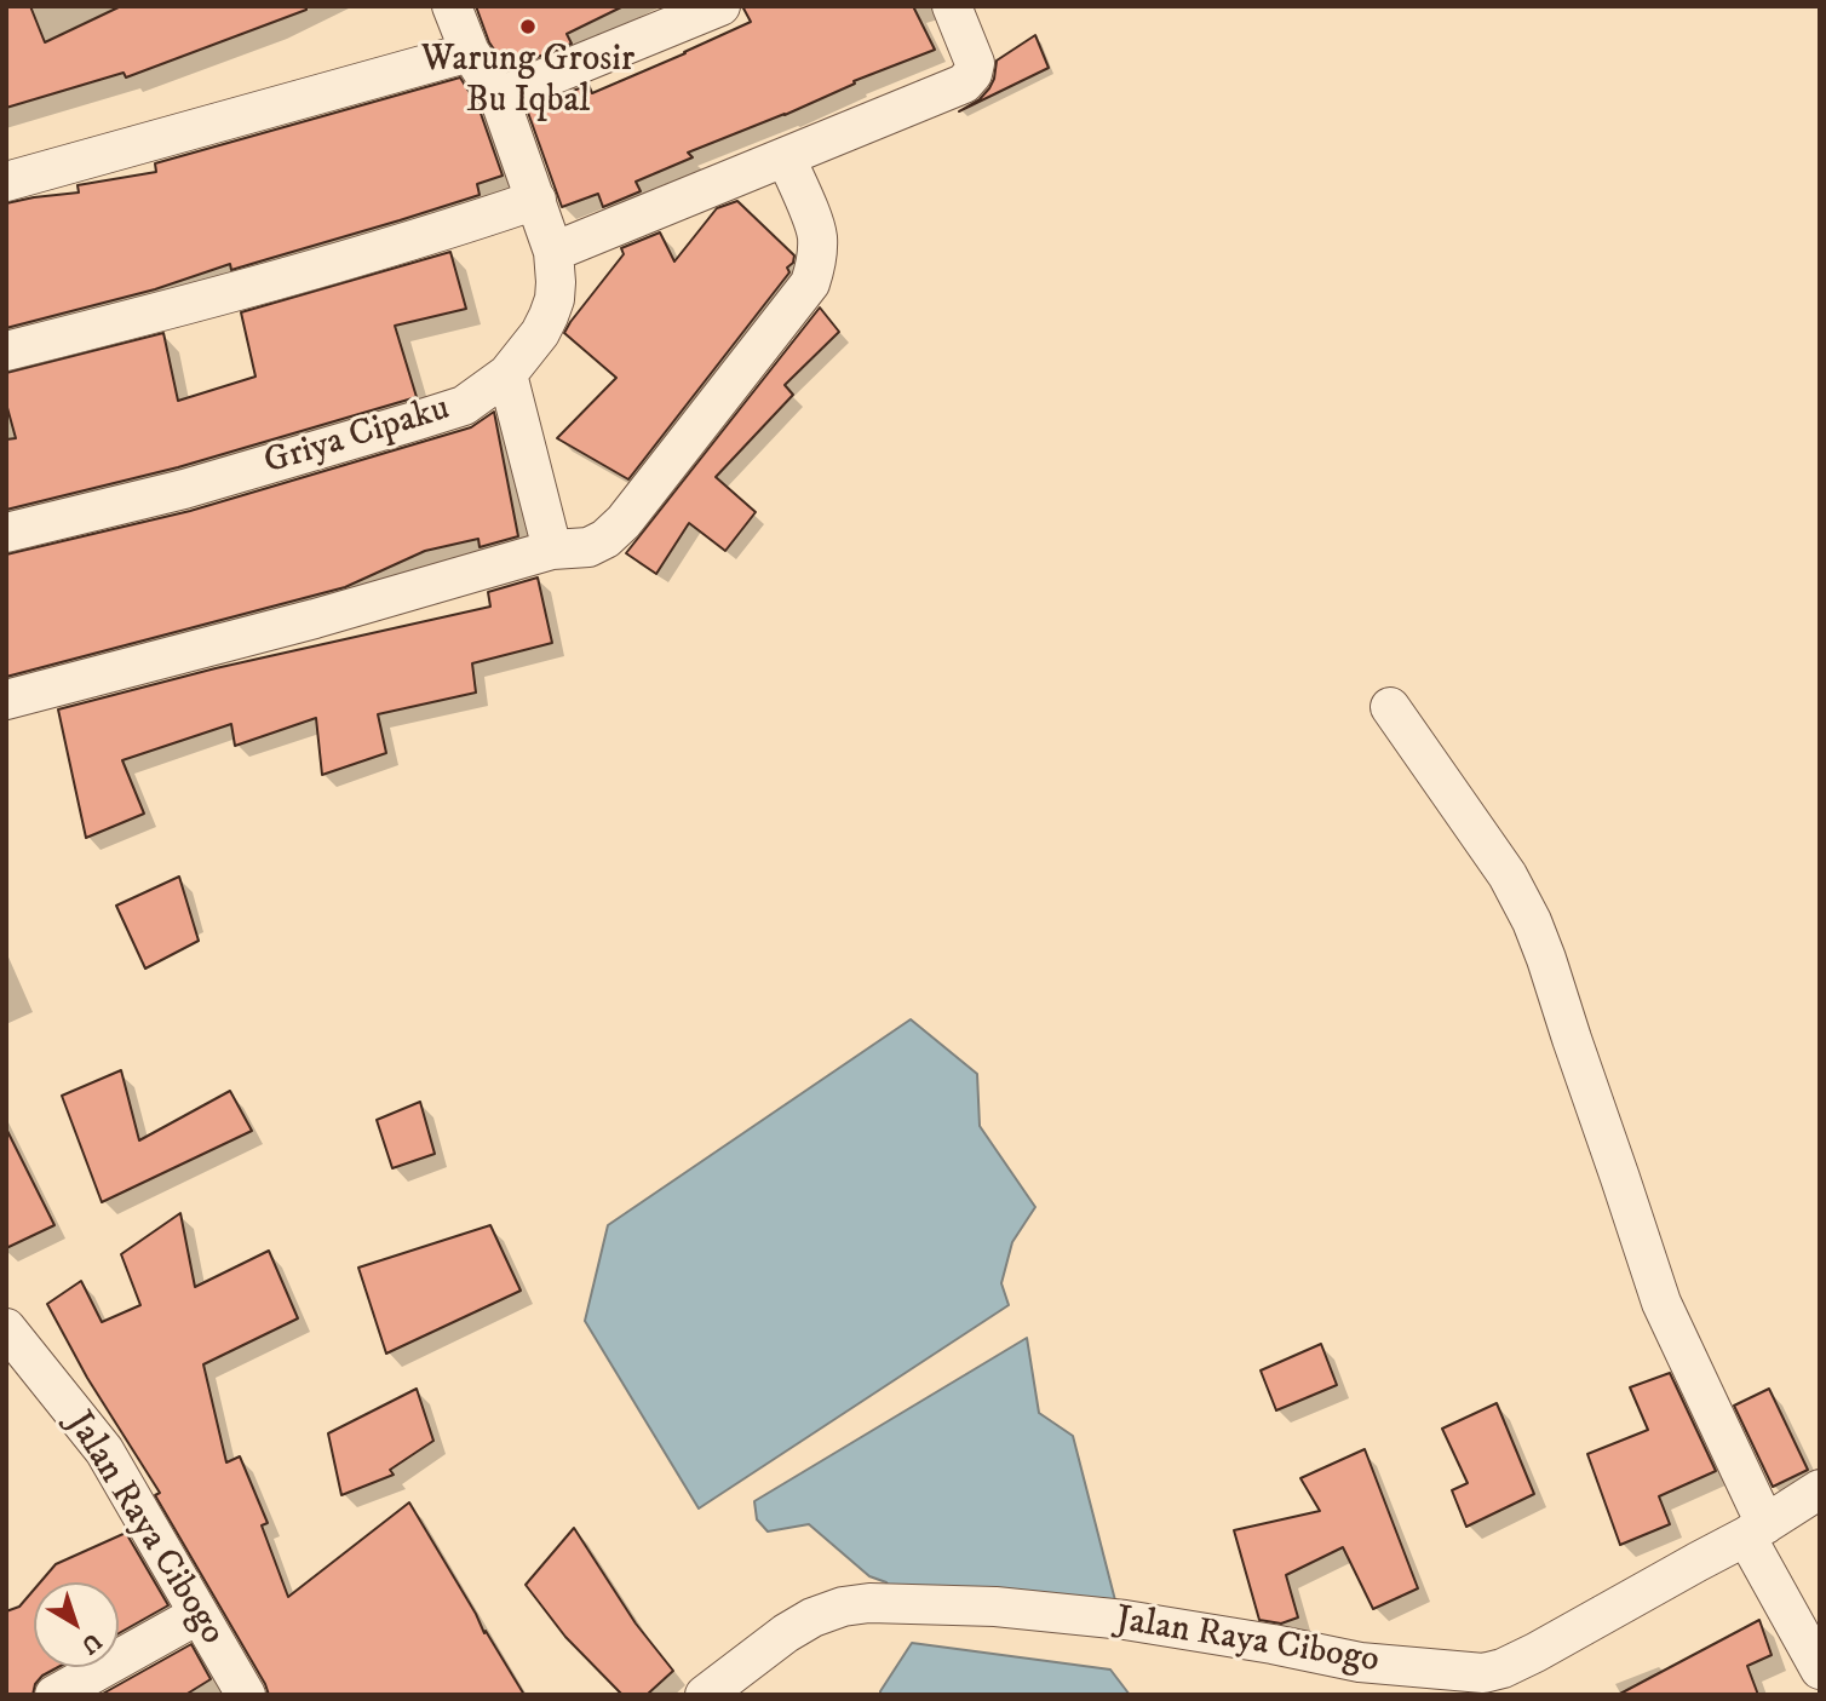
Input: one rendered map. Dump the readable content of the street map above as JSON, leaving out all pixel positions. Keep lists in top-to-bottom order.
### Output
{
  "streets": {
    "street": ["Griya Cipaku", "Jalan Raya Cibogo"]
  },
  "places": ["Warung Grosir Bu Iqbal"],
  "north": "bottom right"
}
